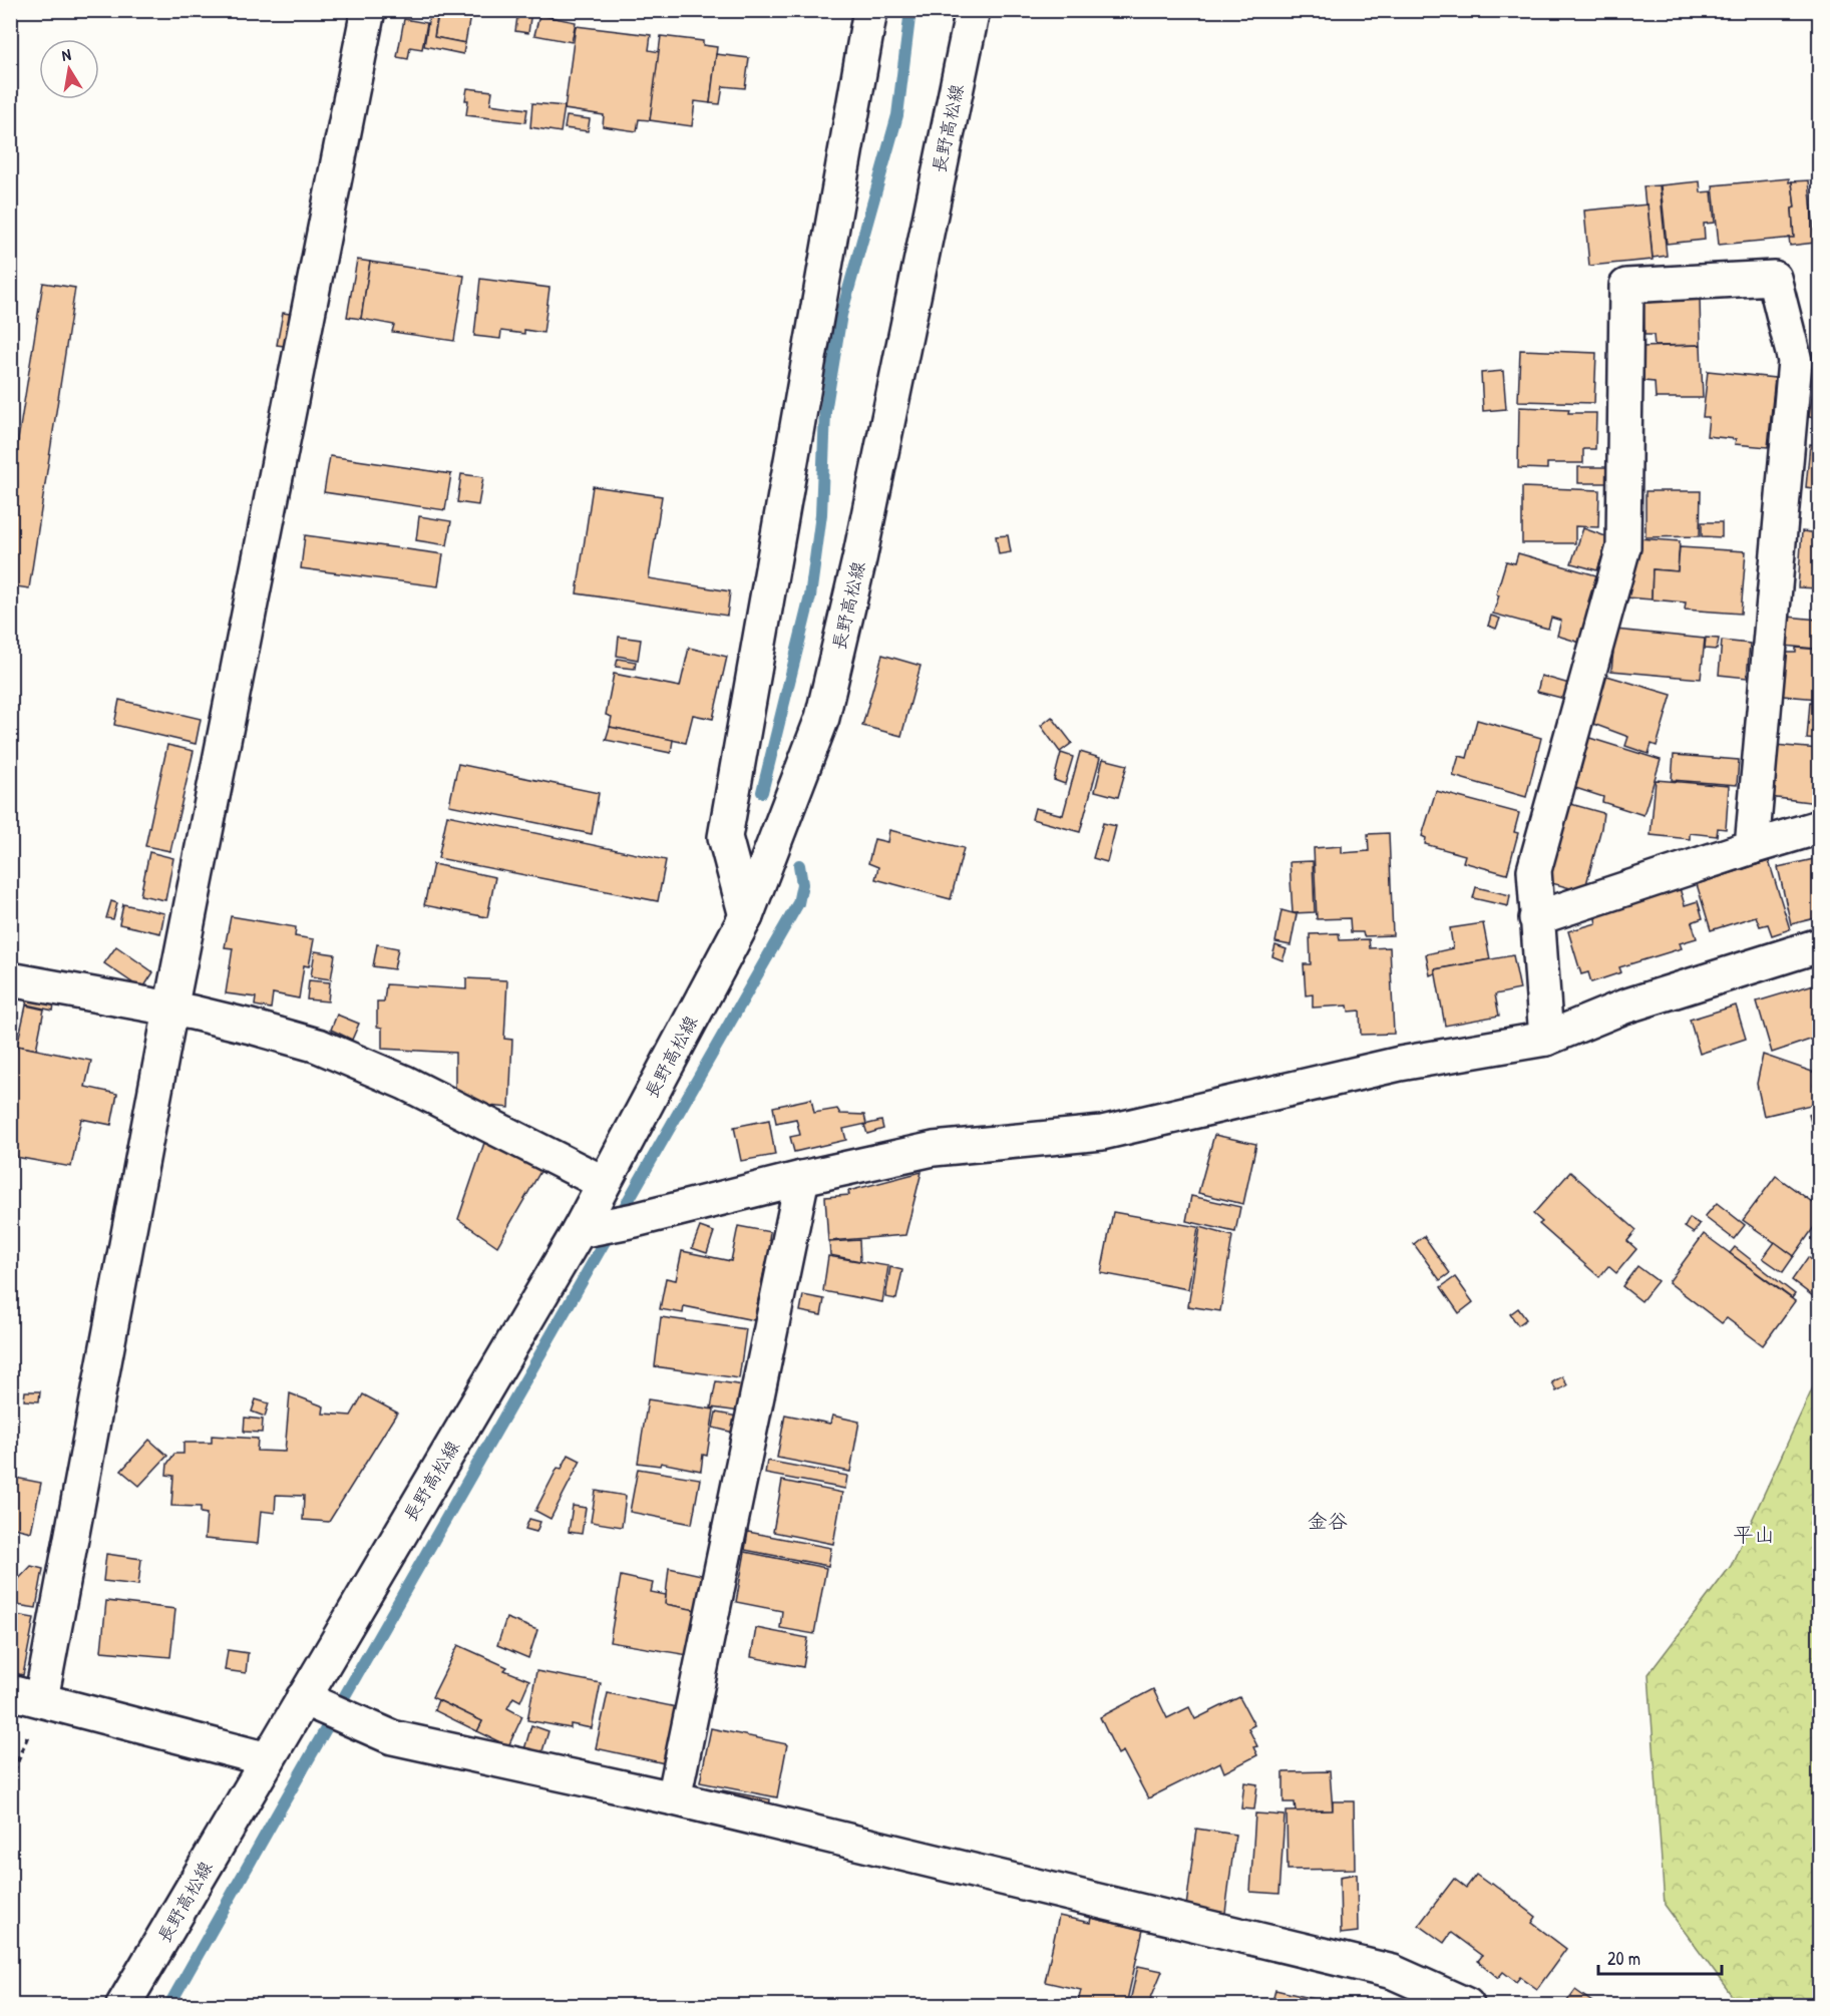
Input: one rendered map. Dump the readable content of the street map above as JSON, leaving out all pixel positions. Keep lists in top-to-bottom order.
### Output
{
  "streets": {
    "street": ["長野高松線"]
  },
  "districts": ["金谷", "平山"],
  "scale_bar": "20 m",
  "north": "top"
}
